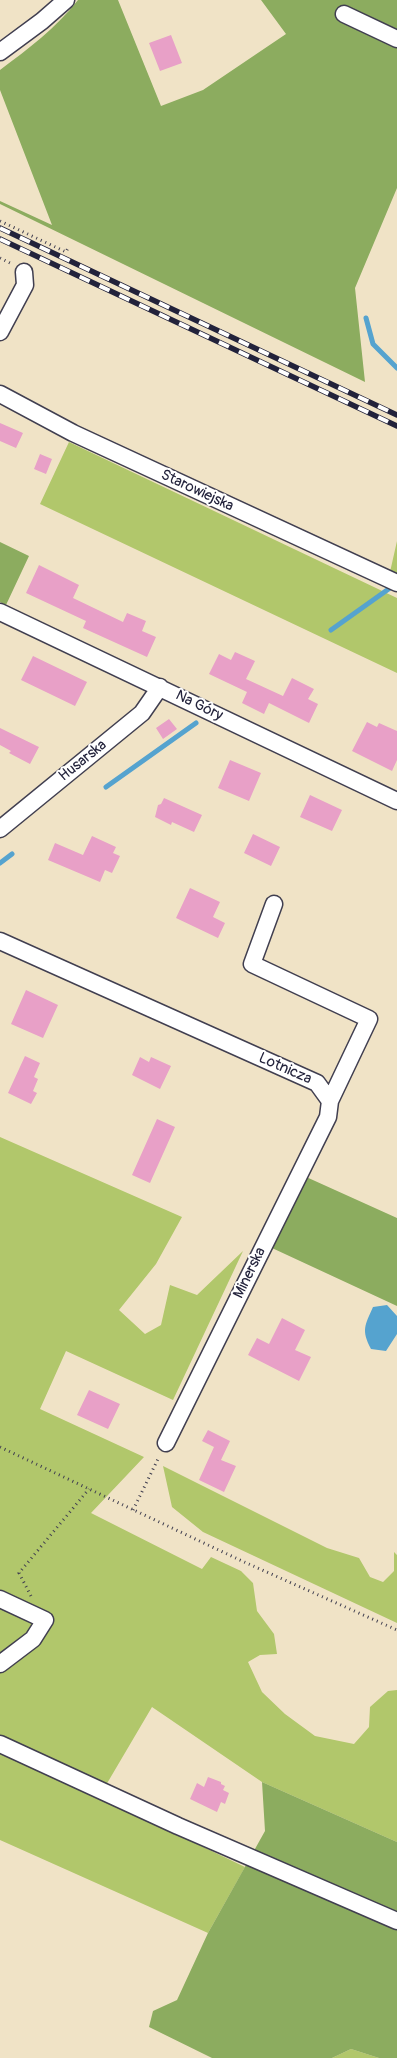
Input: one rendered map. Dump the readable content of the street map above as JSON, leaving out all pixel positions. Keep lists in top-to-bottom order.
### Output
{
  "streets": {
    "street": [
      "Starowiejska",
      "Na Góry",
      "Husarska",
      "Lotnicza",
      "Minerska"
    ]
  },
  "crossings": [
    ["Na Góry", "Husarska"],
    ["Lotnicza", "Minerska"]
  ]
}
